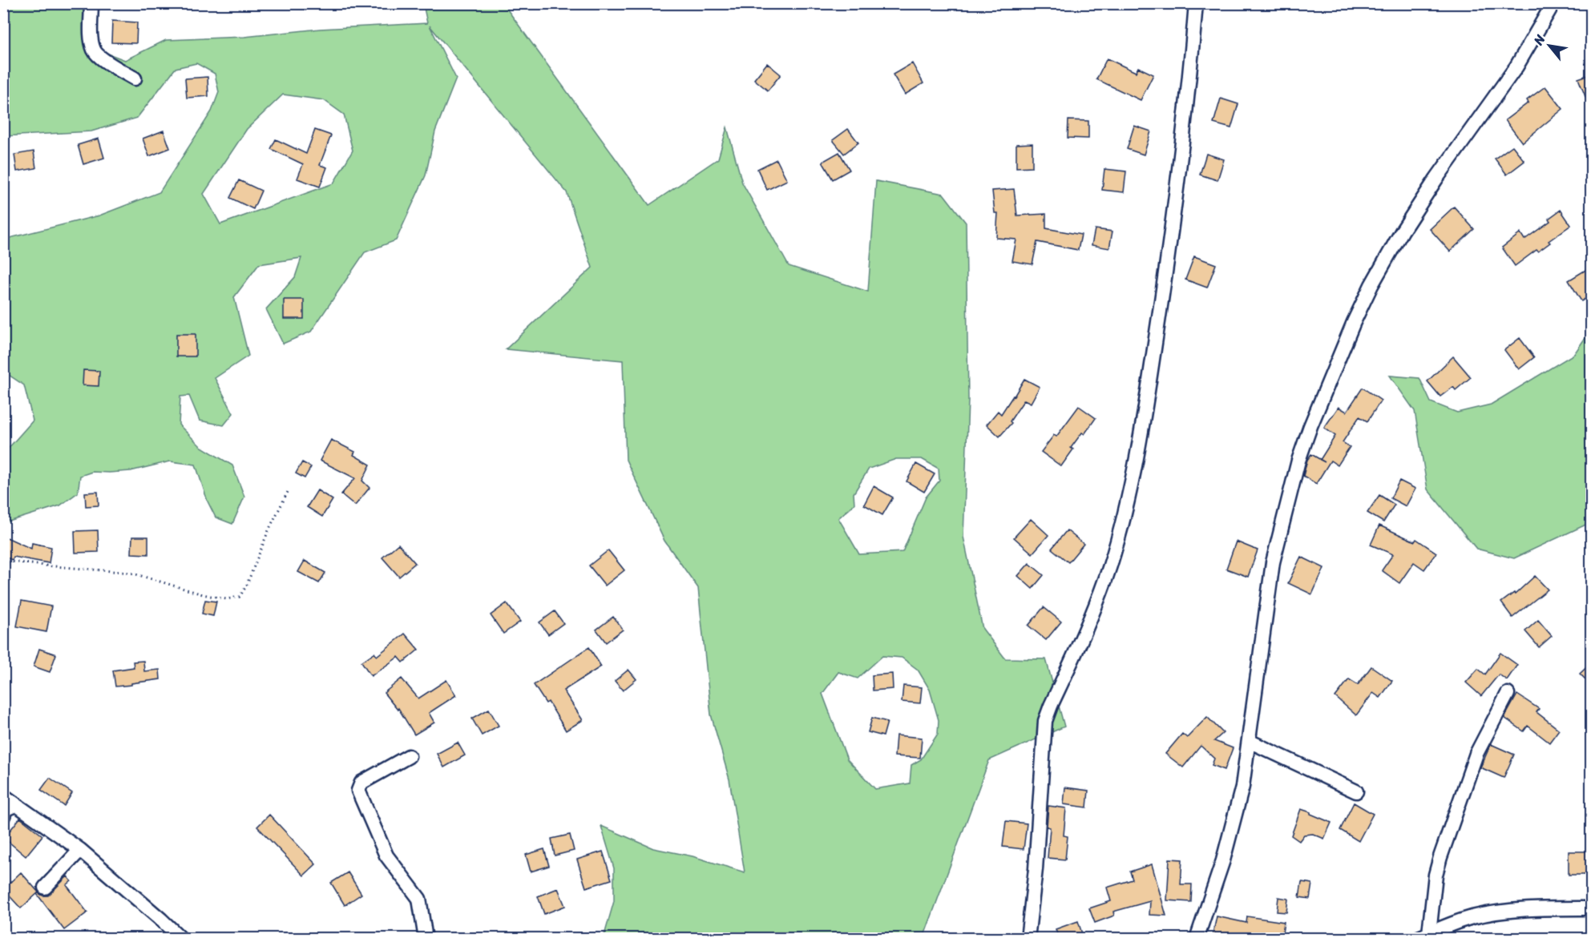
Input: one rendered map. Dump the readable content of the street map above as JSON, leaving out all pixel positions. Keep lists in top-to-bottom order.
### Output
{
  "north": "top left"
}
